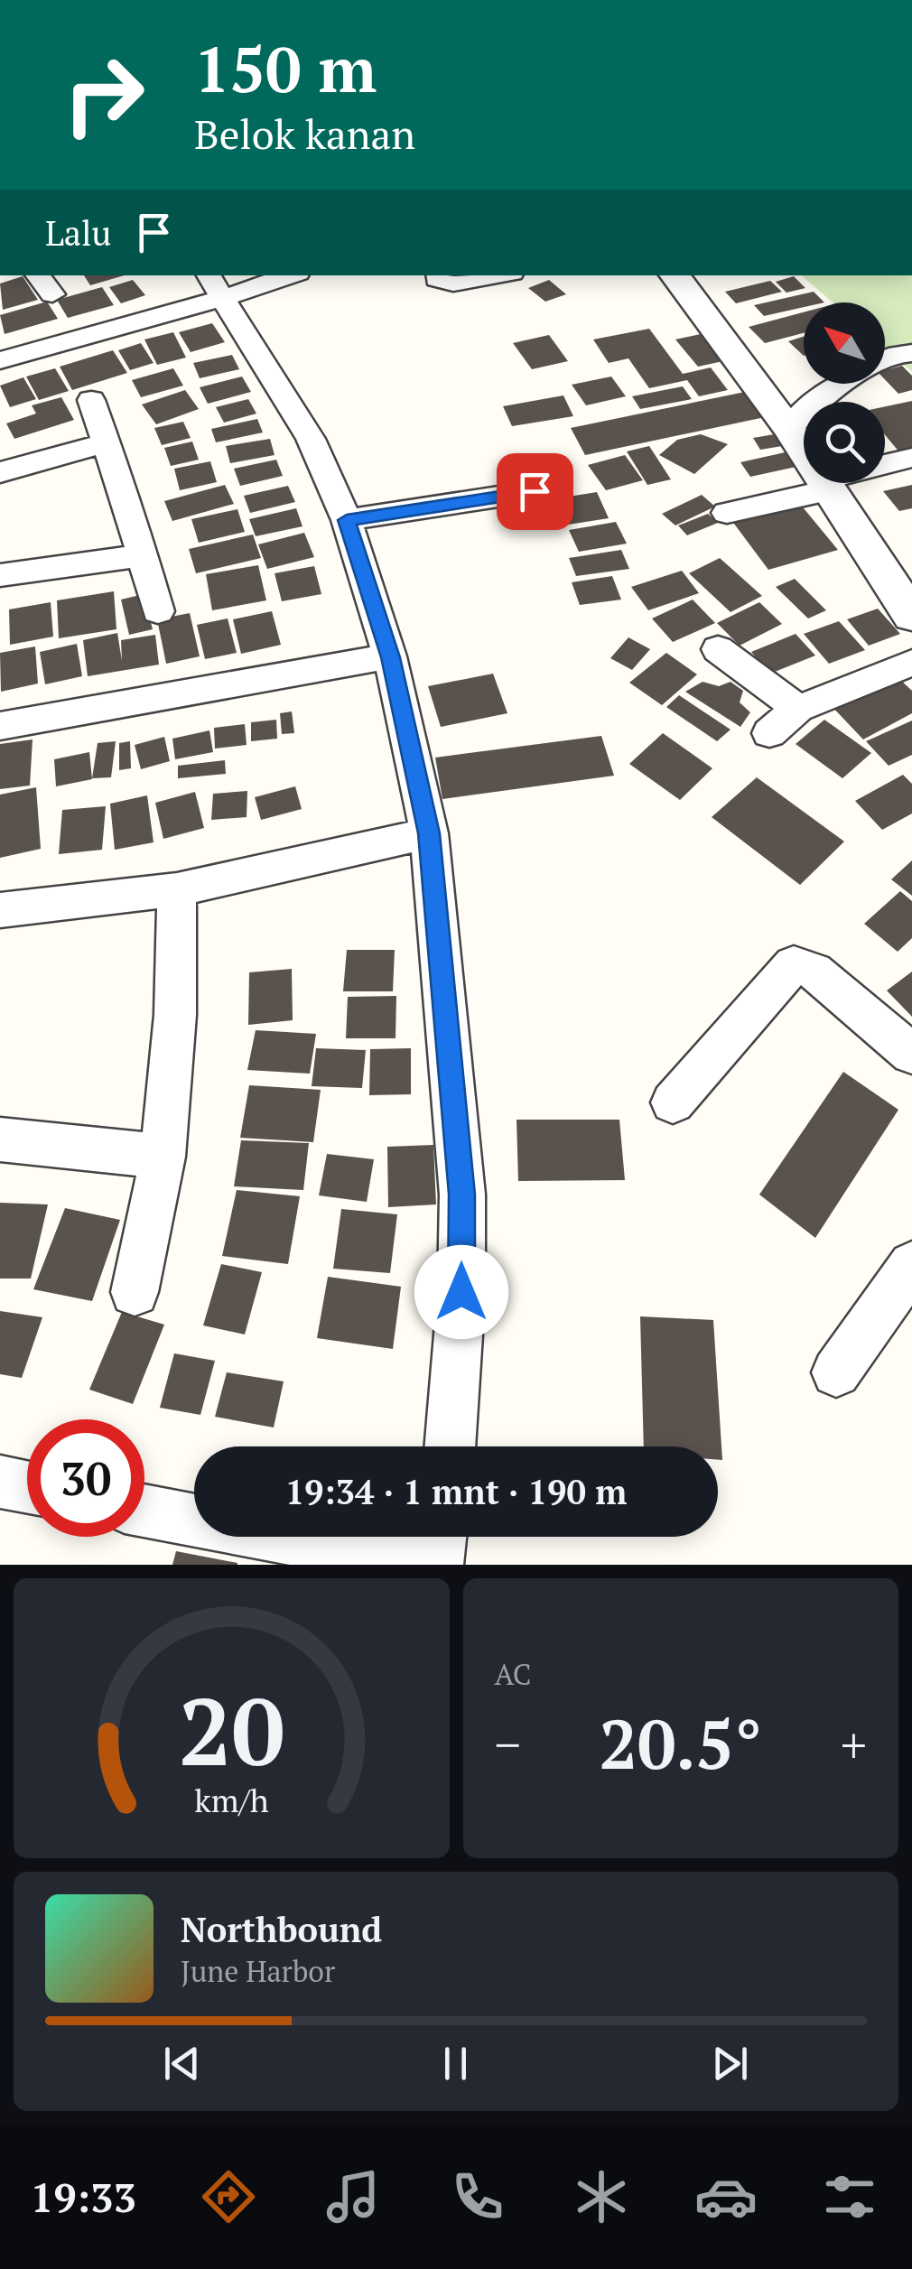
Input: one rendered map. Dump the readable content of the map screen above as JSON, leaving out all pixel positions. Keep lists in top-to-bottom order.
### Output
{
  "north": "top left",
  "page": {
    "turn": ["150 m", "Belok kanan"],
    "then": "Lalu",
    "limit": "30",
    "trip": "19:34 · 1 mnt · 190 m",
    "tile": "AC",
    "heat": ["−", "20.5°", "+"],
    "song": ["Northbound", "June Harbor"],
    "tabs": "19:33",
    "gauge": ["20", "km/h"]
  }
}
